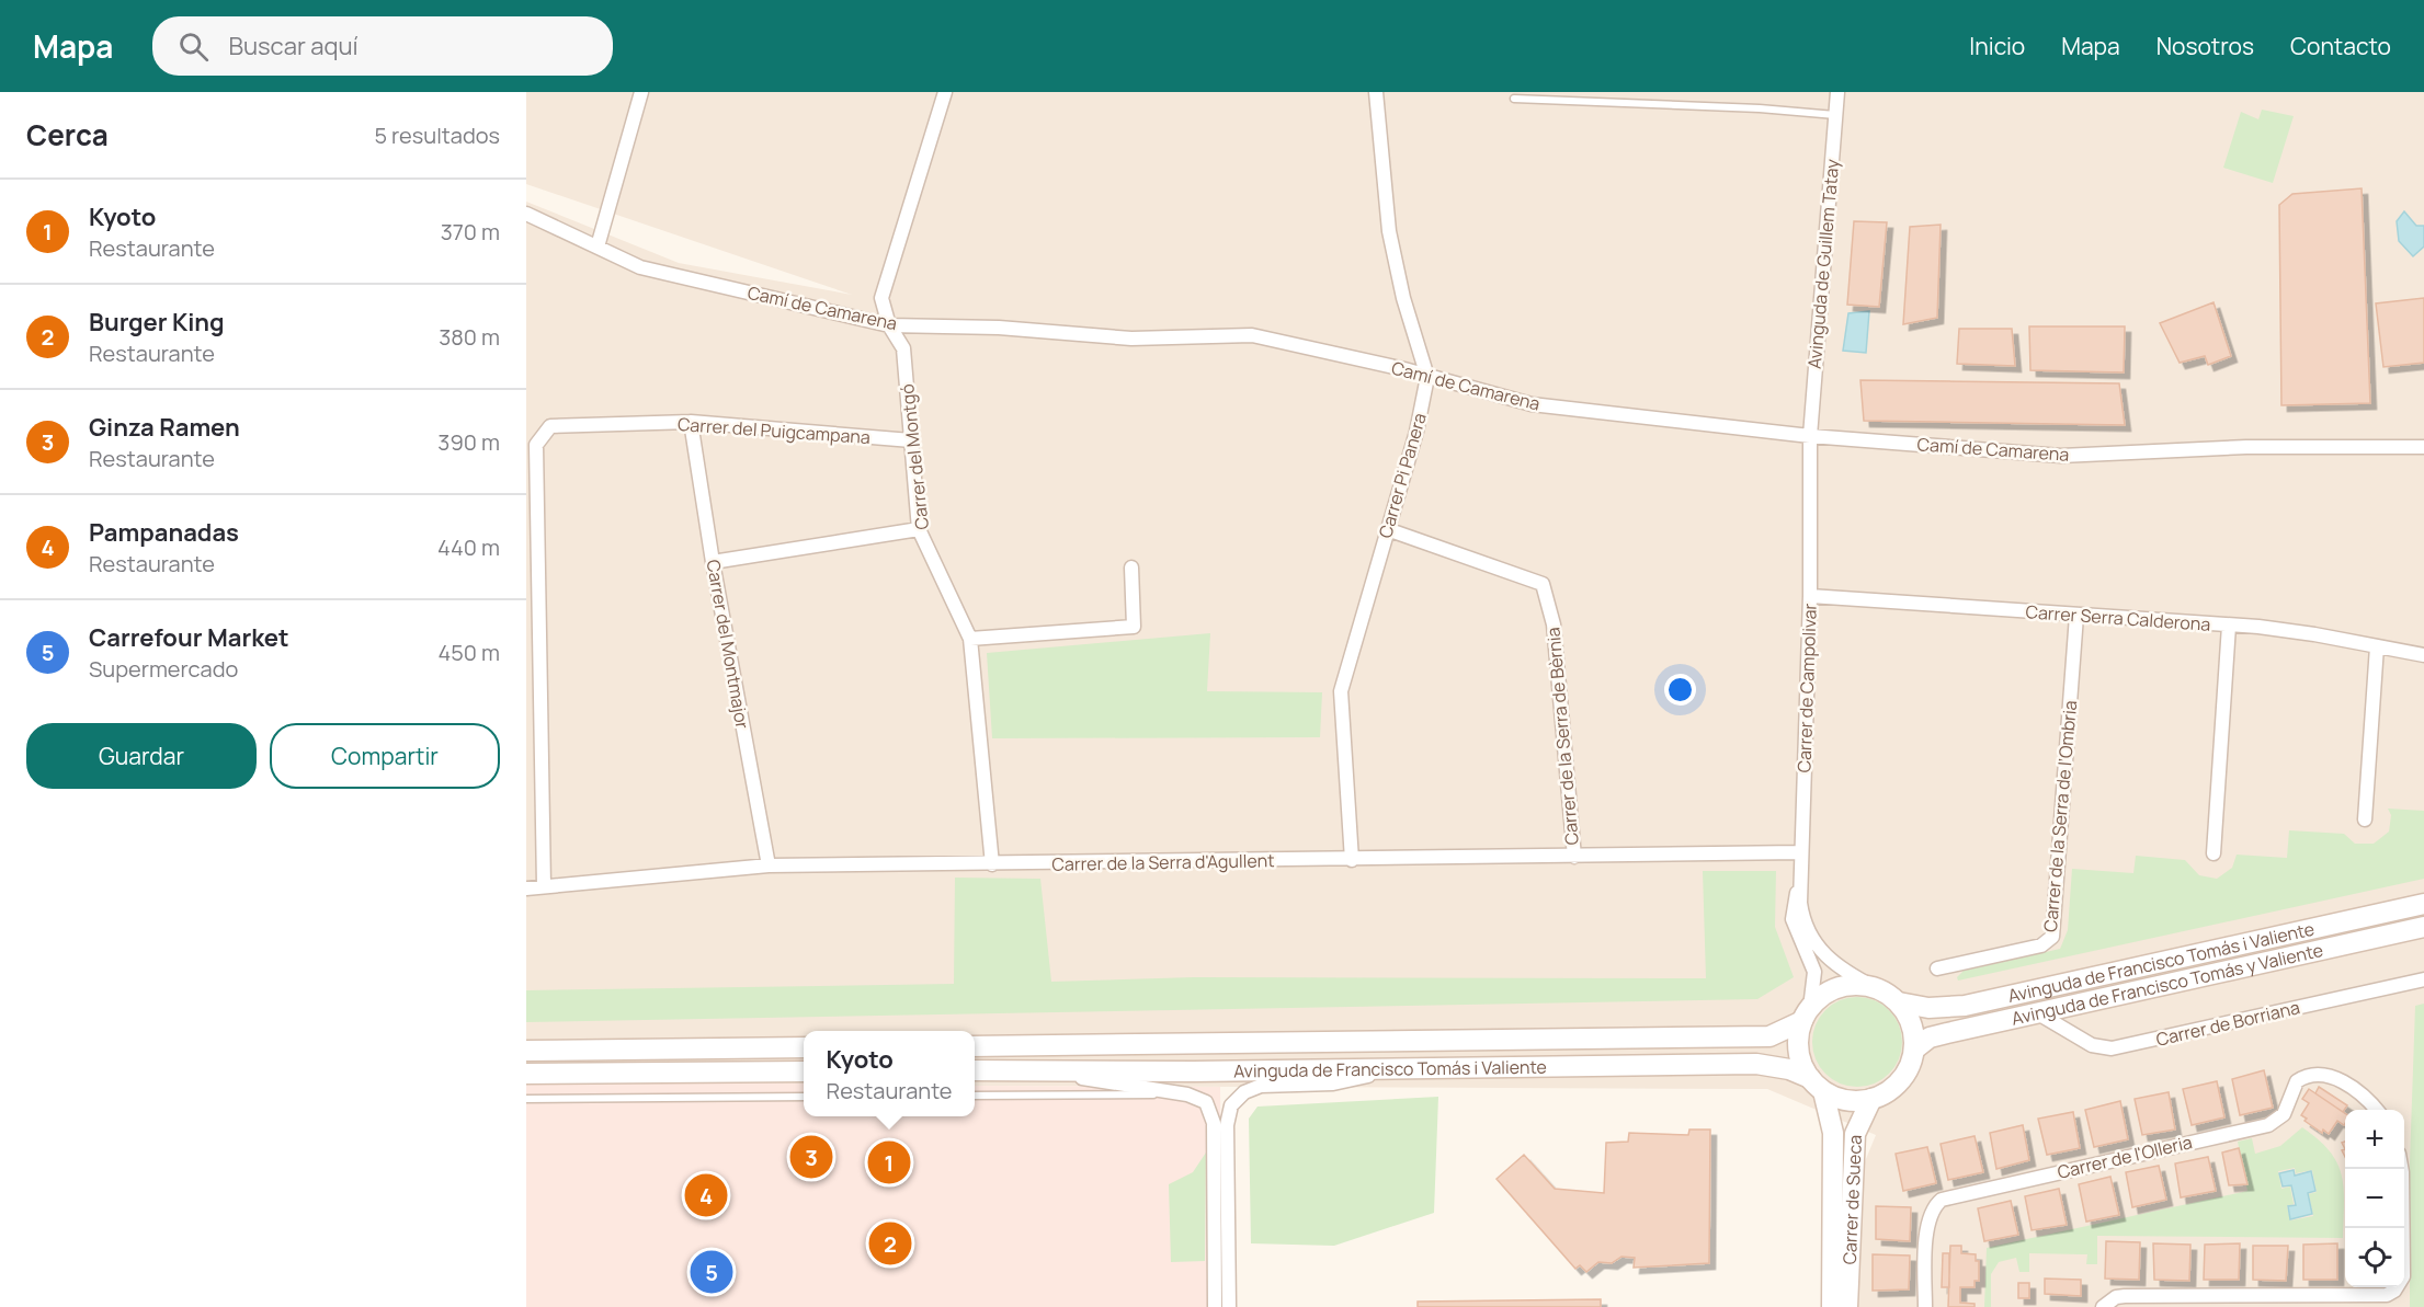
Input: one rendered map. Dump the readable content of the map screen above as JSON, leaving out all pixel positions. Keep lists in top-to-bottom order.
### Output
{
  "streets": {
    "main road": ["Avinguda de Francisco Tomás i Valiente", "Avinguda de Francisco Tomás y Valiente", "Carrer de Sueca"],
    "street": [
      "Avinguda de Guillem Tatay",
      "Camí de Camarena",
      "Carrer del Puigcampana",
      "Carrer del Montgó",
      "Carrer Pi Panera",
      "Carrer Serra Calderona",
      "Carrer del Montmajor",
      "Carrer de Campolivar",
      "Carrer de la Serra de Bèrnia",
      "Carrer de la Serra de l’Ombria",
      "Carrer de la Serra d'Agullent",
      "Carrer de Borriana",
      "Carrer de l'Olleria"
    ]
  },
  "crossings": [
    ["Avinguda de Guillem Tatay", "Camí de Camarena"],
    ["Avinguda de Guillem Tatay", "Carrer de Campolivar"],
    ["Camí de Camarena", "Carrer del Montgó"],
    ["Camí de Camarena", "Carrer Pi Panera"],
    ["Carrer del Puigcampana", "Carrer del Montgó"],
    ["Carrer del Puigcampana", "Carrer del Montmajor"],
    ["Carrer del Puigcampana", "Carrer de la Serra d'Agullent"],
    ["Carrer del Montgó", "Carrer de la Serra d'Agullent"],
    ["Carrer Pi Panera", "Carrer de la Serra de Bèrnia"],
    ["Carrer Pi Panera", "Carrer de la Serra d'Agullent"],
    ["Carrer Serra Calderona", "Carrer de Campolivar"],
    ["Carrer Serra Calderona", "Carrer de la Serra de l’Ombria"],
    ["Carrer del Montmajor", "Carrer de la Serra d'Agullent"],
    ["Carrer de Campolivar", "Carrer de la Serra d'Agullent"],
    ["Carrer de Campolivar", "Avinguda de Francisco Tomás i Valiente"],
    ["Carrer de Campolivar", "Avinguda de Francisco Tomás y Valiente"],
    ["Carrer de Campolivar", "Carrer de Sueca"],
    ["Carrer de la Serra de Bèrnia", "Carrer de la Serra d'Agullent"],
    ["Avinguda de Francisco Tomás i Valiente", "Avinguda de Francisco Tomás y Valiente"],
    ["Avinguda de Francisco Tomás i Valiente", "Carrer de Sueca"],
    ["Avinguda de Francisco Tomás y Valiente", "Carrer de Borriana"],
    ["Avinguda de Francisco Tomás y Valiente", "Carrer de Sueca"]
  ],
  "page": {
    "header": "Mapa",
    "search": "Buscar aquí",
    "nav": [
      "Inicio",
      "Mapa",
      "Nosotros",
      "Contacto"
    ],
    "heading": ["Cerca", "5 resultados"],
    "list": [
      {
        "mark": "1",
        "name": "Kyoto",
        "note": "Restaurante",
        "value": "370 m"
      },
      {
        "mark": "2",
        "name": "Burger King",
        "note": "Restaurante",
        "value": "380 m"
      },
      {
        "mark": "3",
        "name": "Ginza Ramen",
        "note": "Restaurante",
        "value": "390 m"
      },
      {
        "mark": "4",
        "name": "Pampanadas",
        "note": "Restaurante",
        "value": "440 m"
      },
      {
        "mark": "5",
        "name": "Carrefour Market",
        "note": "Supermercado",
        "value": "450 m"
      }
    ],
    "buttons": ["Guardar", "Compartir"],
    "popup": ["Kyoto", "Restaurante"],
    "map_buttons": ["+", "−"],
    "pins": [
      "3",
      "1",
      "4",
      "2",
      "5"
    ]
  }
}
